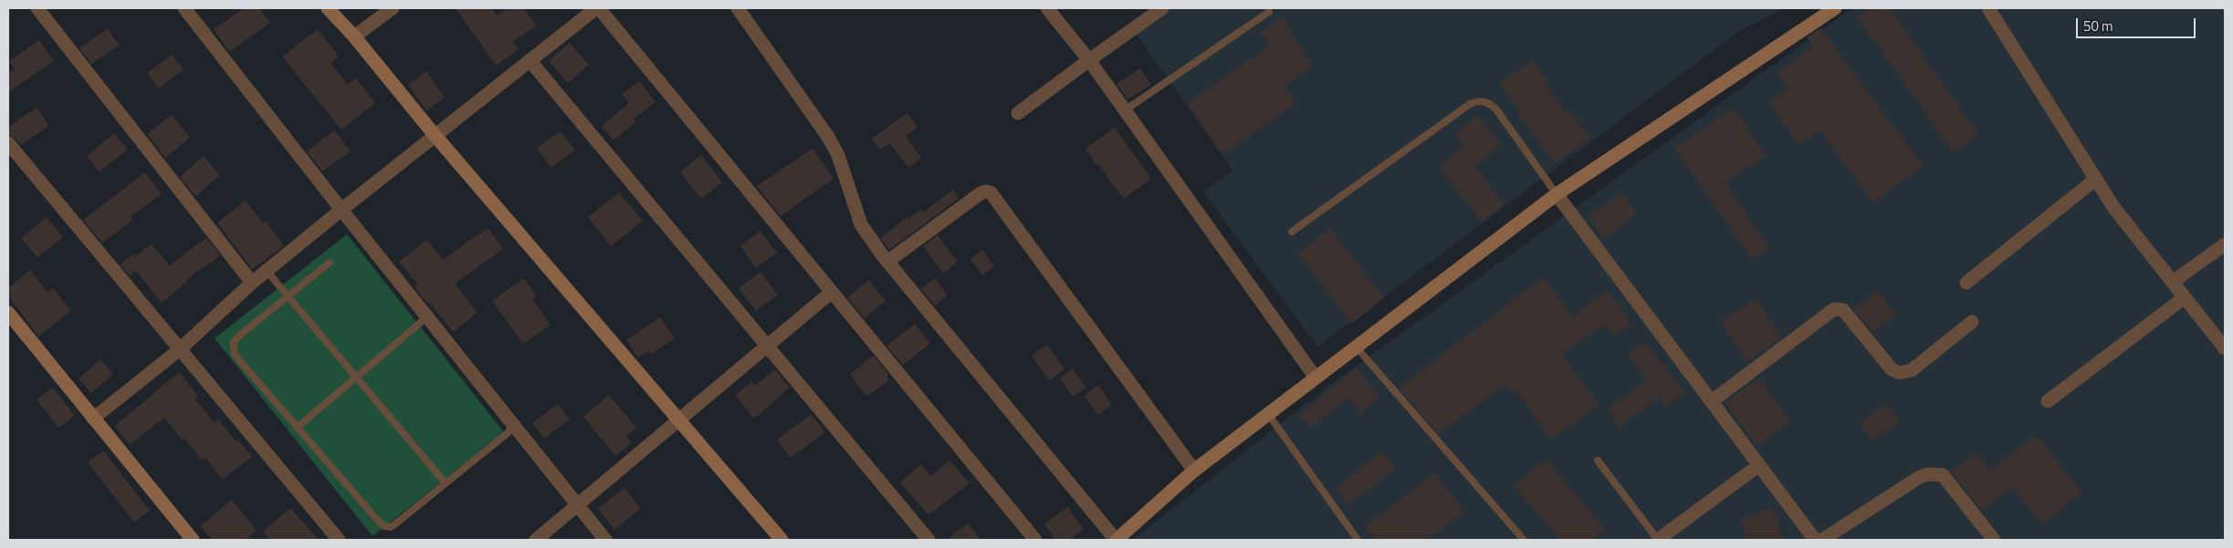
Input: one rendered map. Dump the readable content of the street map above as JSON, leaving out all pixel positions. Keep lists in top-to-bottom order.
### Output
{
  "scale_bar": "50 m"
}
